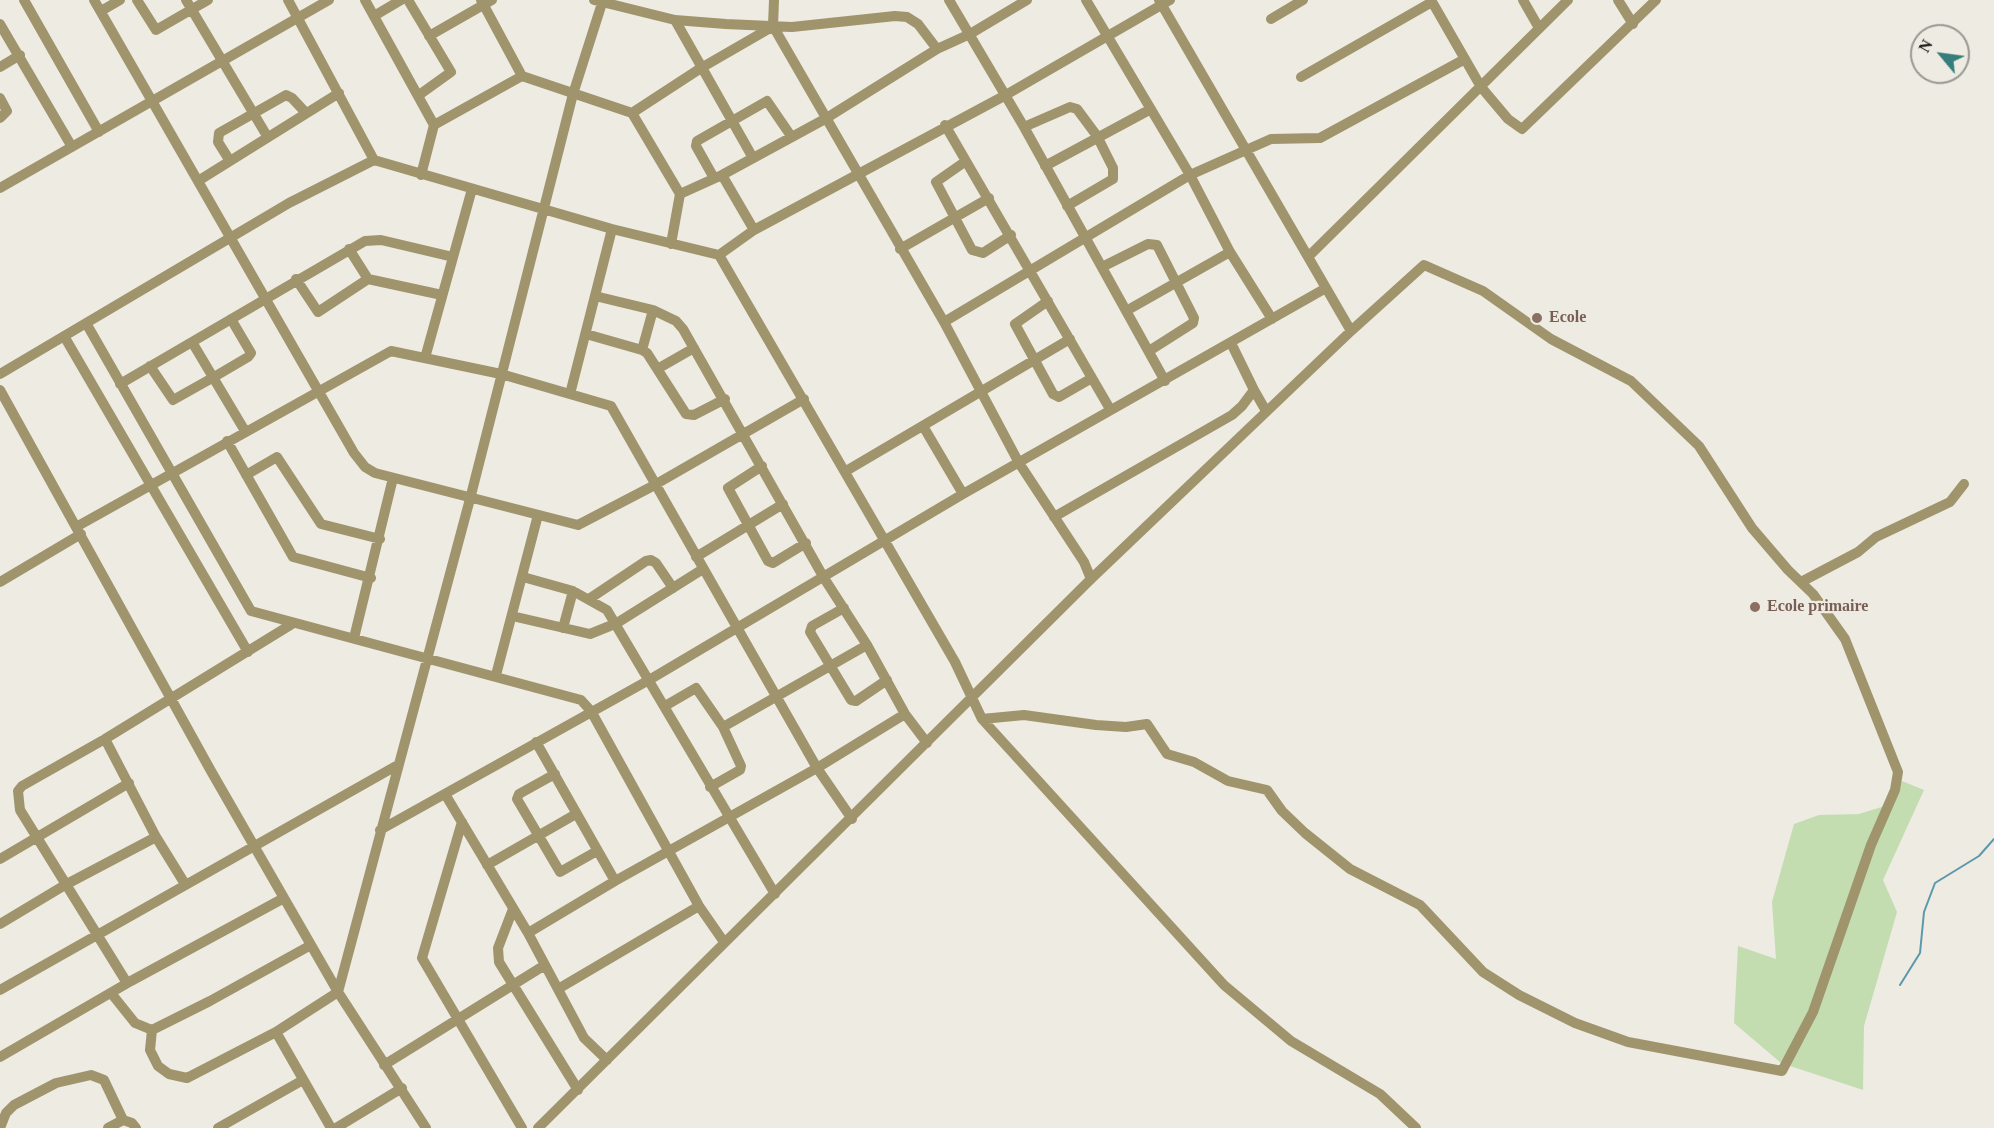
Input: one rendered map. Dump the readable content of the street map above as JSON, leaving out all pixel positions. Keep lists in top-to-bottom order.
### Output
{
  "places": ["Ecole", "Ecole primaire"],
  "north": "top left"
}
